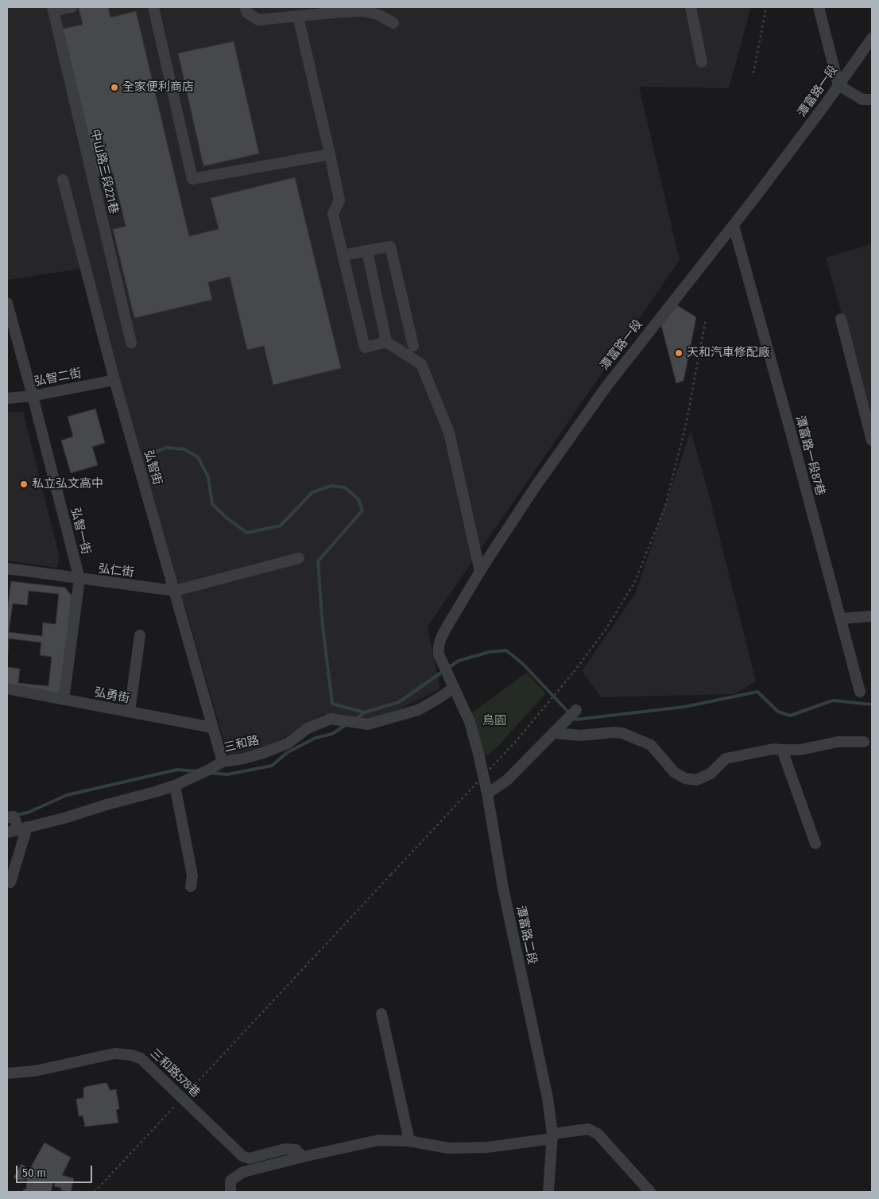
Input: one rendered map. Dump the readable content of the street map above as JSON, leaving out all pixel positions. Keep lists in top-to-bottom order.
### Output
{
  "streets": {
    "street": [
      "潭富路一段",
      "中山路三段221巷",
      "弘智二街",
      "潭富路一段87巷",
      "弘智街",
      "弘智一街",
      "弘仁街",
      "弘勇街",
      "三和路",
      "潭富路二段",
      "三和路578巷"
    ]
  },
  "crossings": [
    ["潭富路一段", "潭富路一段87巷"],
    ["潭富路一段", "三和路"],
    ["潭富路一段", "潭富路二段"],
    ["弘智二街", "弘智街"],
    ["弘智二街", "弘智一街"],
    ["弘智街", "弘仁街"],
    ["弘智街", "弘勇街"],
    ["弘智街", "三和路"],
    ["弘智一街", "弘仁街"],
    ["弘智一街", "弘勇街"],
    ["三和路", "潭富路二段"]
  ],
  "parks": ["鳥園"],
  "places": ["全家便利商店", "天和汽車修配廠", "私立弘文高中"],
  "scale_bar": "50 m"
}
